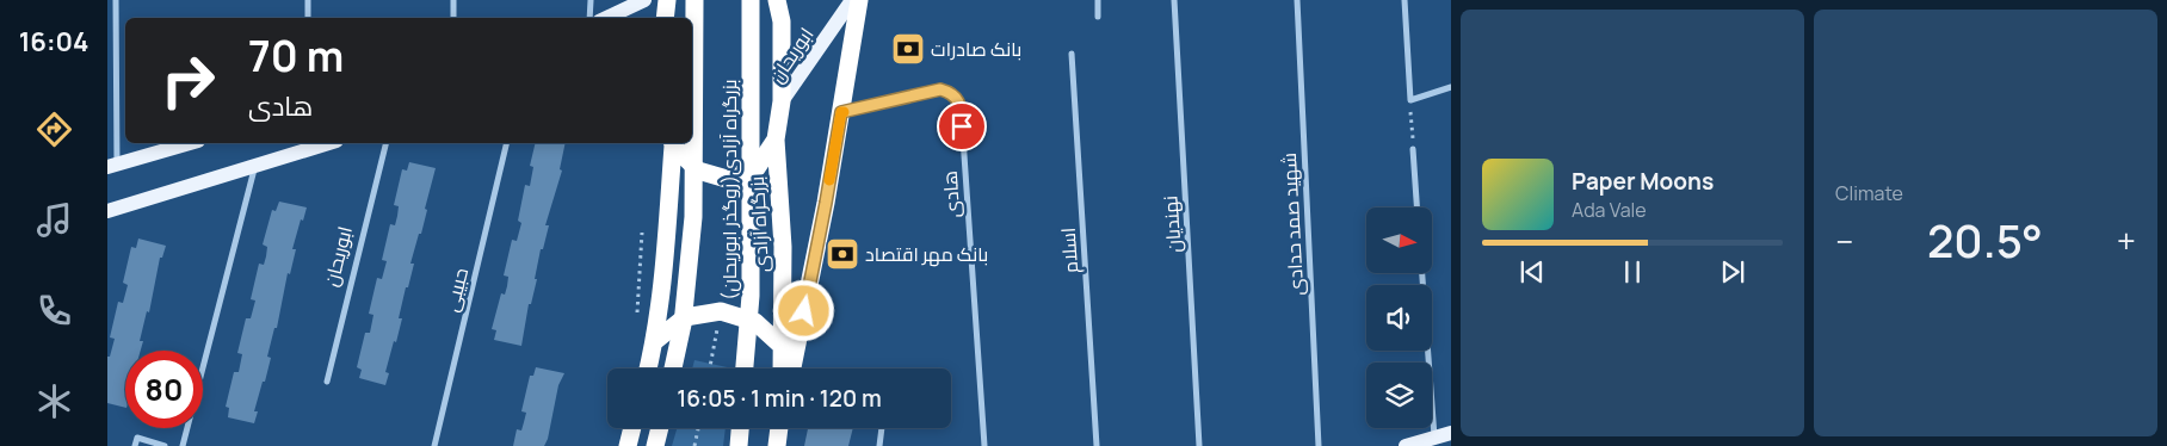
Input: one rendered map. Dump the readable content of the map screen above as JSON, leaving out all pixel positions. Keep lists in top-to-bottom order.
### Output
{
  "streets": {
    "highway": ["بزرگراه آزادی(روگذر ابوریحان)", "بزرگراه آزادی"],
    "main road": ["ابوریحان"],
    "street": [
      "هادی",
      "نهندیان",
      "شهید صمد حدادی",
      "اسلام",
      "حبیبی"
    ]
  },
  "places": {
    "bank": ["بانک صادرات", "بانک مهر اقتصاد"]
  },
  "north": "right",
  "page": {
    "tabs": "16:04",
    "tile": "Climate",
    "turn": ["70 m", "هادی"],
    "song": ["Paper Moons", "Ada Vale"],
    "heat": ["−", "20.5°", "+"],
    "limit": "80",
    "trip": "16:05 · 1 min · 120 m"
  }
}
